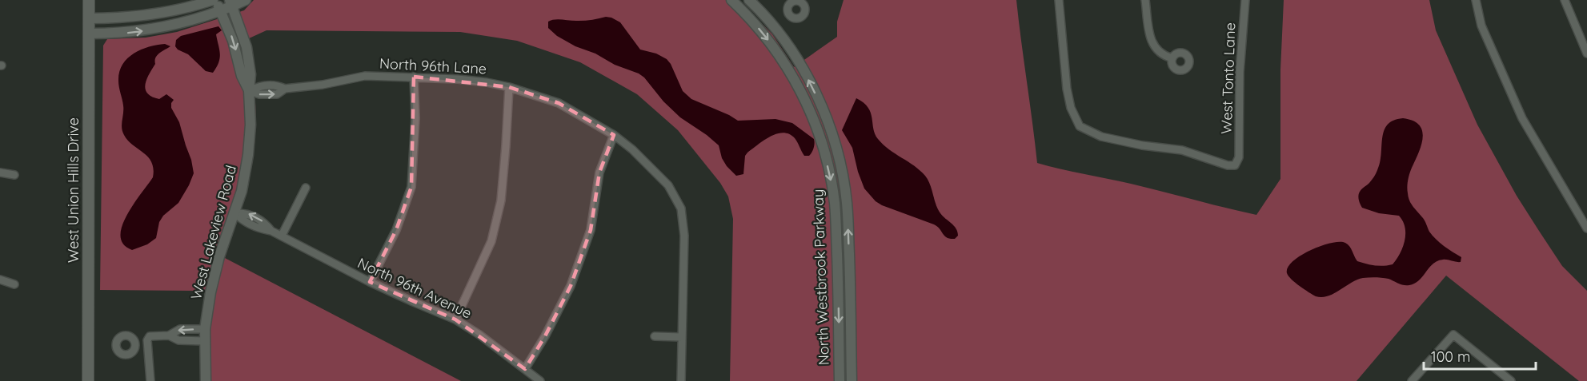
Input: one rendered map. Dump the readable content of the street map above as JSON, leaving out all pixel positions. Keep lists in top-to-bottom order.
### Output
{
  "streets": {
    "main road": ["West Union Hills Drive"],
    "street": [
      "North 96th Lane",
      "West Tonto Lane",
      "West Lakeview Road",
      "North Westbrook Parkway",
      "North 96th Avenue"
    ]
  },
  "crossings": [
    ["North 96th Lane", "West Lakeview Road"],
    ["West Lakeview Road", "North 96th Avenue"]
  ],
  "scale_bar": "100 m"
}
